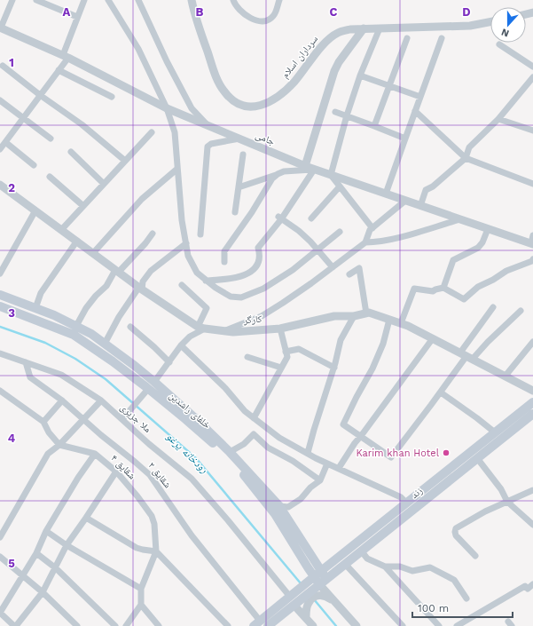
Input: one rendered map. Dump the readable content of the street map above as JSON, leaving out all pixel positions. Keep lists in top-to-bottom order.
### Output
{
  "streets": {
    "main road": ["خلفای راشدین", "زند"],
    "street": [
      "سرداران اسلام",
      "جامی",
      "کارگر",
      "ملا جزیری",
      "شقایق ۴",
      "شقایق ۲"
    ]
  },
  "crossings": [
    ["خلفای راشدین", "زند"],
    ["ملا جزیری", "شقایق ۲"]
  ],
  "water": ["رودخانه یرغو"],
  "places": ["Karim khan Hotel"],
  "scale_bar": "100 m",
  "north": "bottom",
  "grid": {
    "columns": [
      "A",
      "B",
      "C",
      "D"
    ],
    "rows": [
      "1",
      "2",
      "3",
      "4",
      "5"
    ]
  }
}
